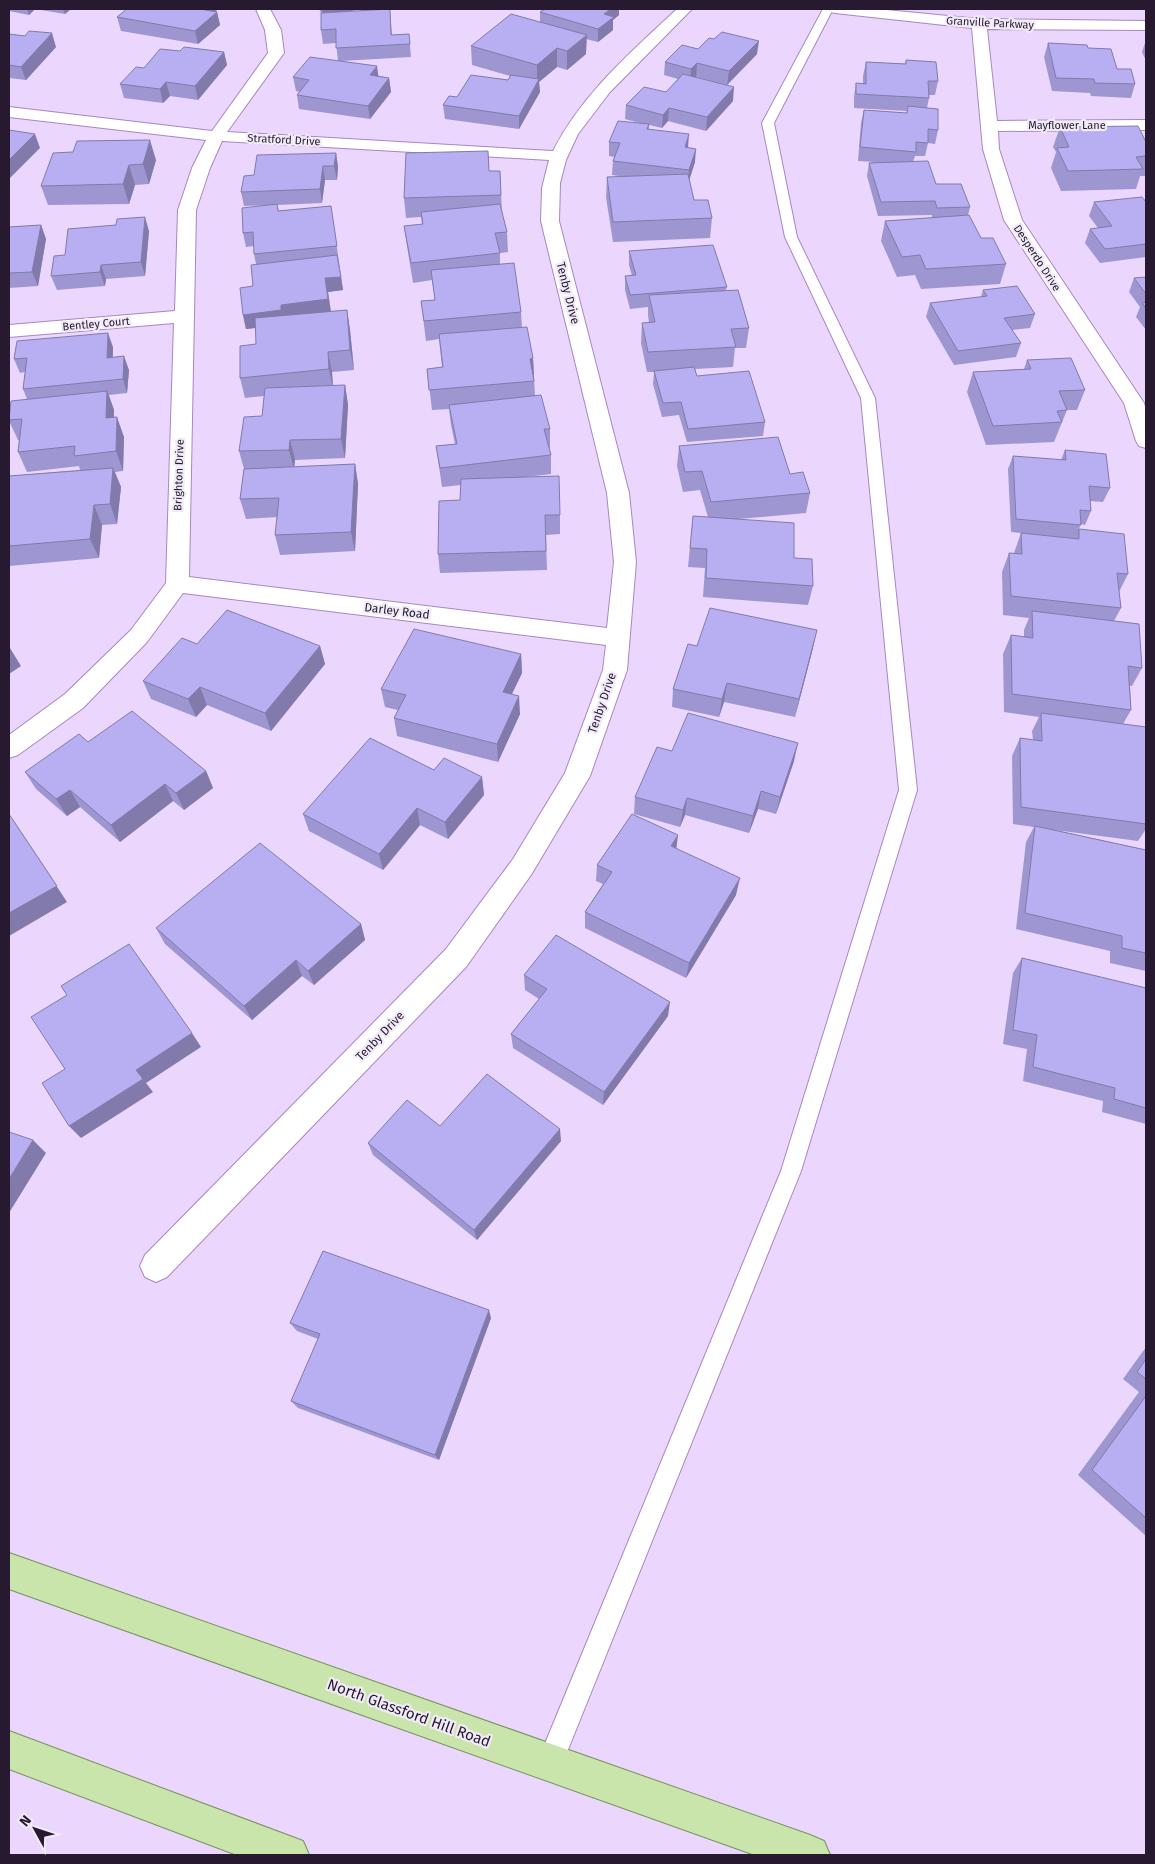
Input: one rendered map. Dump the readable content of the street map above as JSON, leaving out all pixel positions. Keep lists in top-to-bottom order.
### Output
{
  "streets": {
    "main road": ["North Glassford Hill Road"],
    "street": [
      "Granville Parkway",
      "Mayflower Lane",
      "Stratford Drive",
      "Desperdo Drive",
      "Tenby Drive",
      "Bentley Court",
      "Brighton Drive",
      "Darley Road"
    ]
  },
  "crossings": [
    ["Granville Parkway", "Desperdo Drive"],
    ["Mayflower Lane", "Desperdo Drive"],
    ["Stratford Drive", "Tenby Drive"],
    ["Stratford Drive", "Brighton Drive"],
    ["Tenby Drive", "Darley Road"],
    ["Bentley Court", "Brighton Drive"],
    ["Brighton Drive", "Darley Road"]
  ],
  "north": "top left"
}
